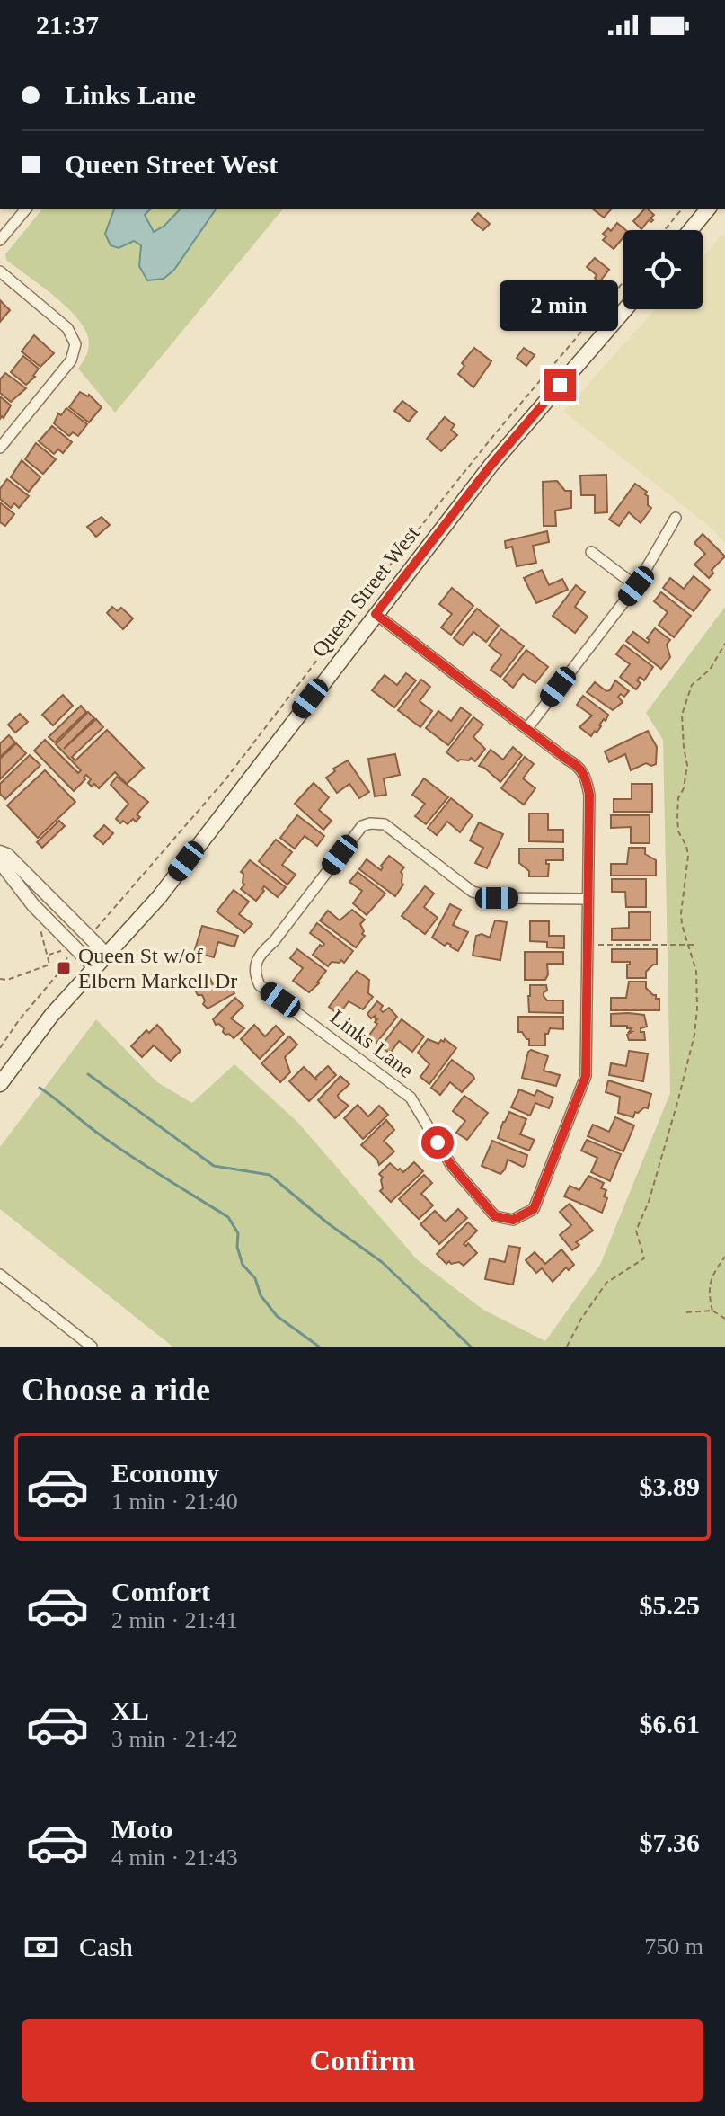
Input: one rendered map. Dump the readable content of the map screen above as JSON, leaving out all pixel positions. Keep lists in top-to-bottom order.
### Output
{
  "streets": {
    "main road": ["Queen Street West"],
    "street": ["Links Lane"]
  },
  "crossings": [
    ["Queen Street West", "Links Lane"]
  ],
  "places": {
    "transit": ["Queen St w/of Elbern Markell Dr"]
  },
  "page": {
    "status": "21:37",
    "banner": ["Links Lane", "Queen Street West"],
    "bubble": "2 min",
    "heading": "Choose a ride",
    "list": [
      {
        "name": "Economy",
        "note": "1 min · 21:40",
        "value": "$3.89"
      },
      {
        "name": "Comfort",
        "note": "2 min · 21:41",
        "value": "$5.25"
      },
      {
        "name": "XL",
        "note": "3 min · 21:42",
        "value": "$6.61"
      },
      {
        "name": "Moto",
        "note": "4 min · 21:43",
        "value": "$7.36"
      }
    ],
    "pay": ["Cash", "750 m"],
    "buttons": "Confirm"
  }
}
